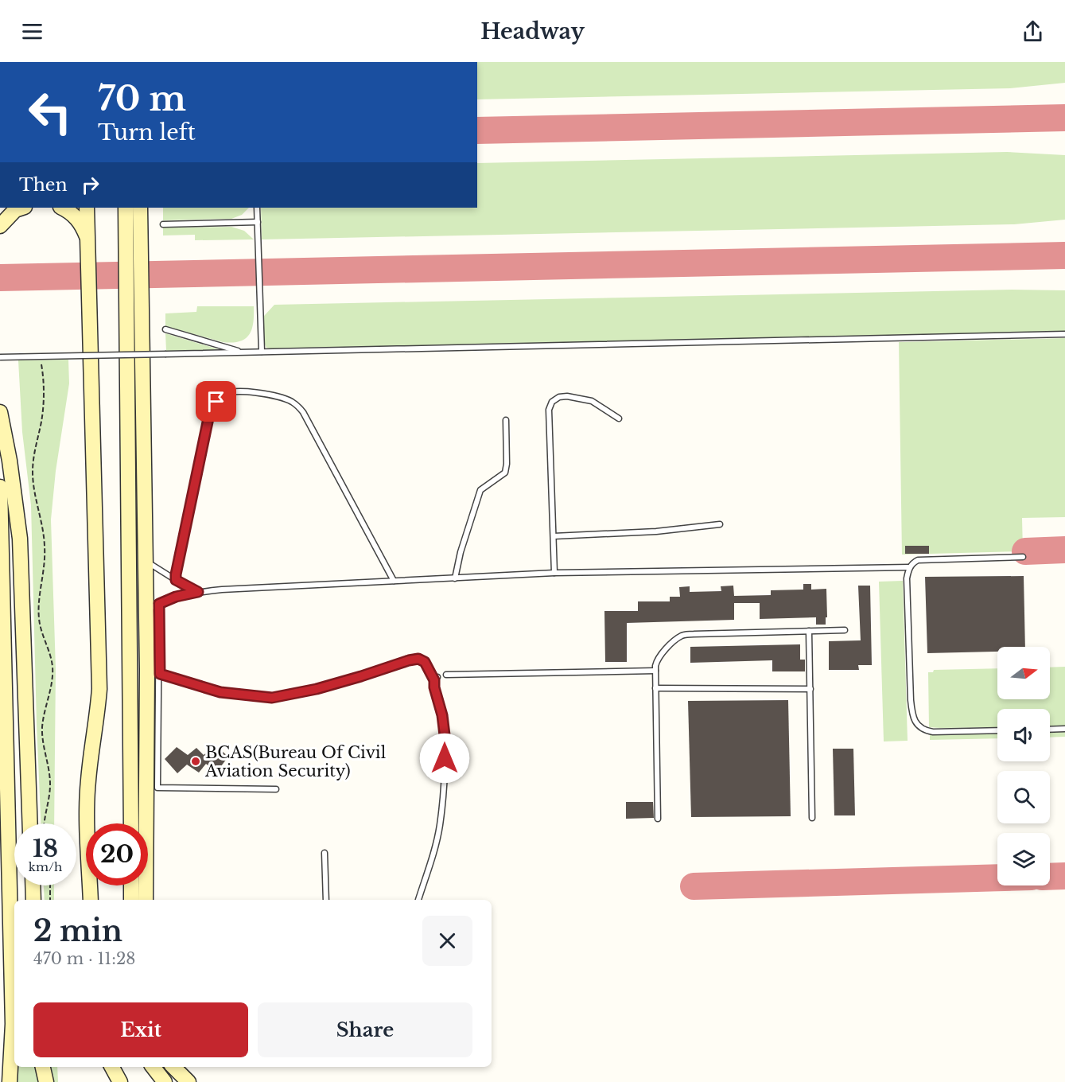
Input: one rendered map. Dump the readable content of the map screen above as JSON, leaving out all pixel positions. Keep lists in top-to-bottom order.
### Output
{
  "places": ["BCAS(Bureau Of Civil Aviation Security)"],
  "north": "right",
  "page": {
    "header": "Headway",
    "turn": ["70 m", "Turn left"],
    "then": "Then",
    "speed": "18 km/h",
    "limit": "20",
    "heading": ["2 min", "470 m · 11:28"],
    "buttons": ["Exit", "Share"]
  }
}
